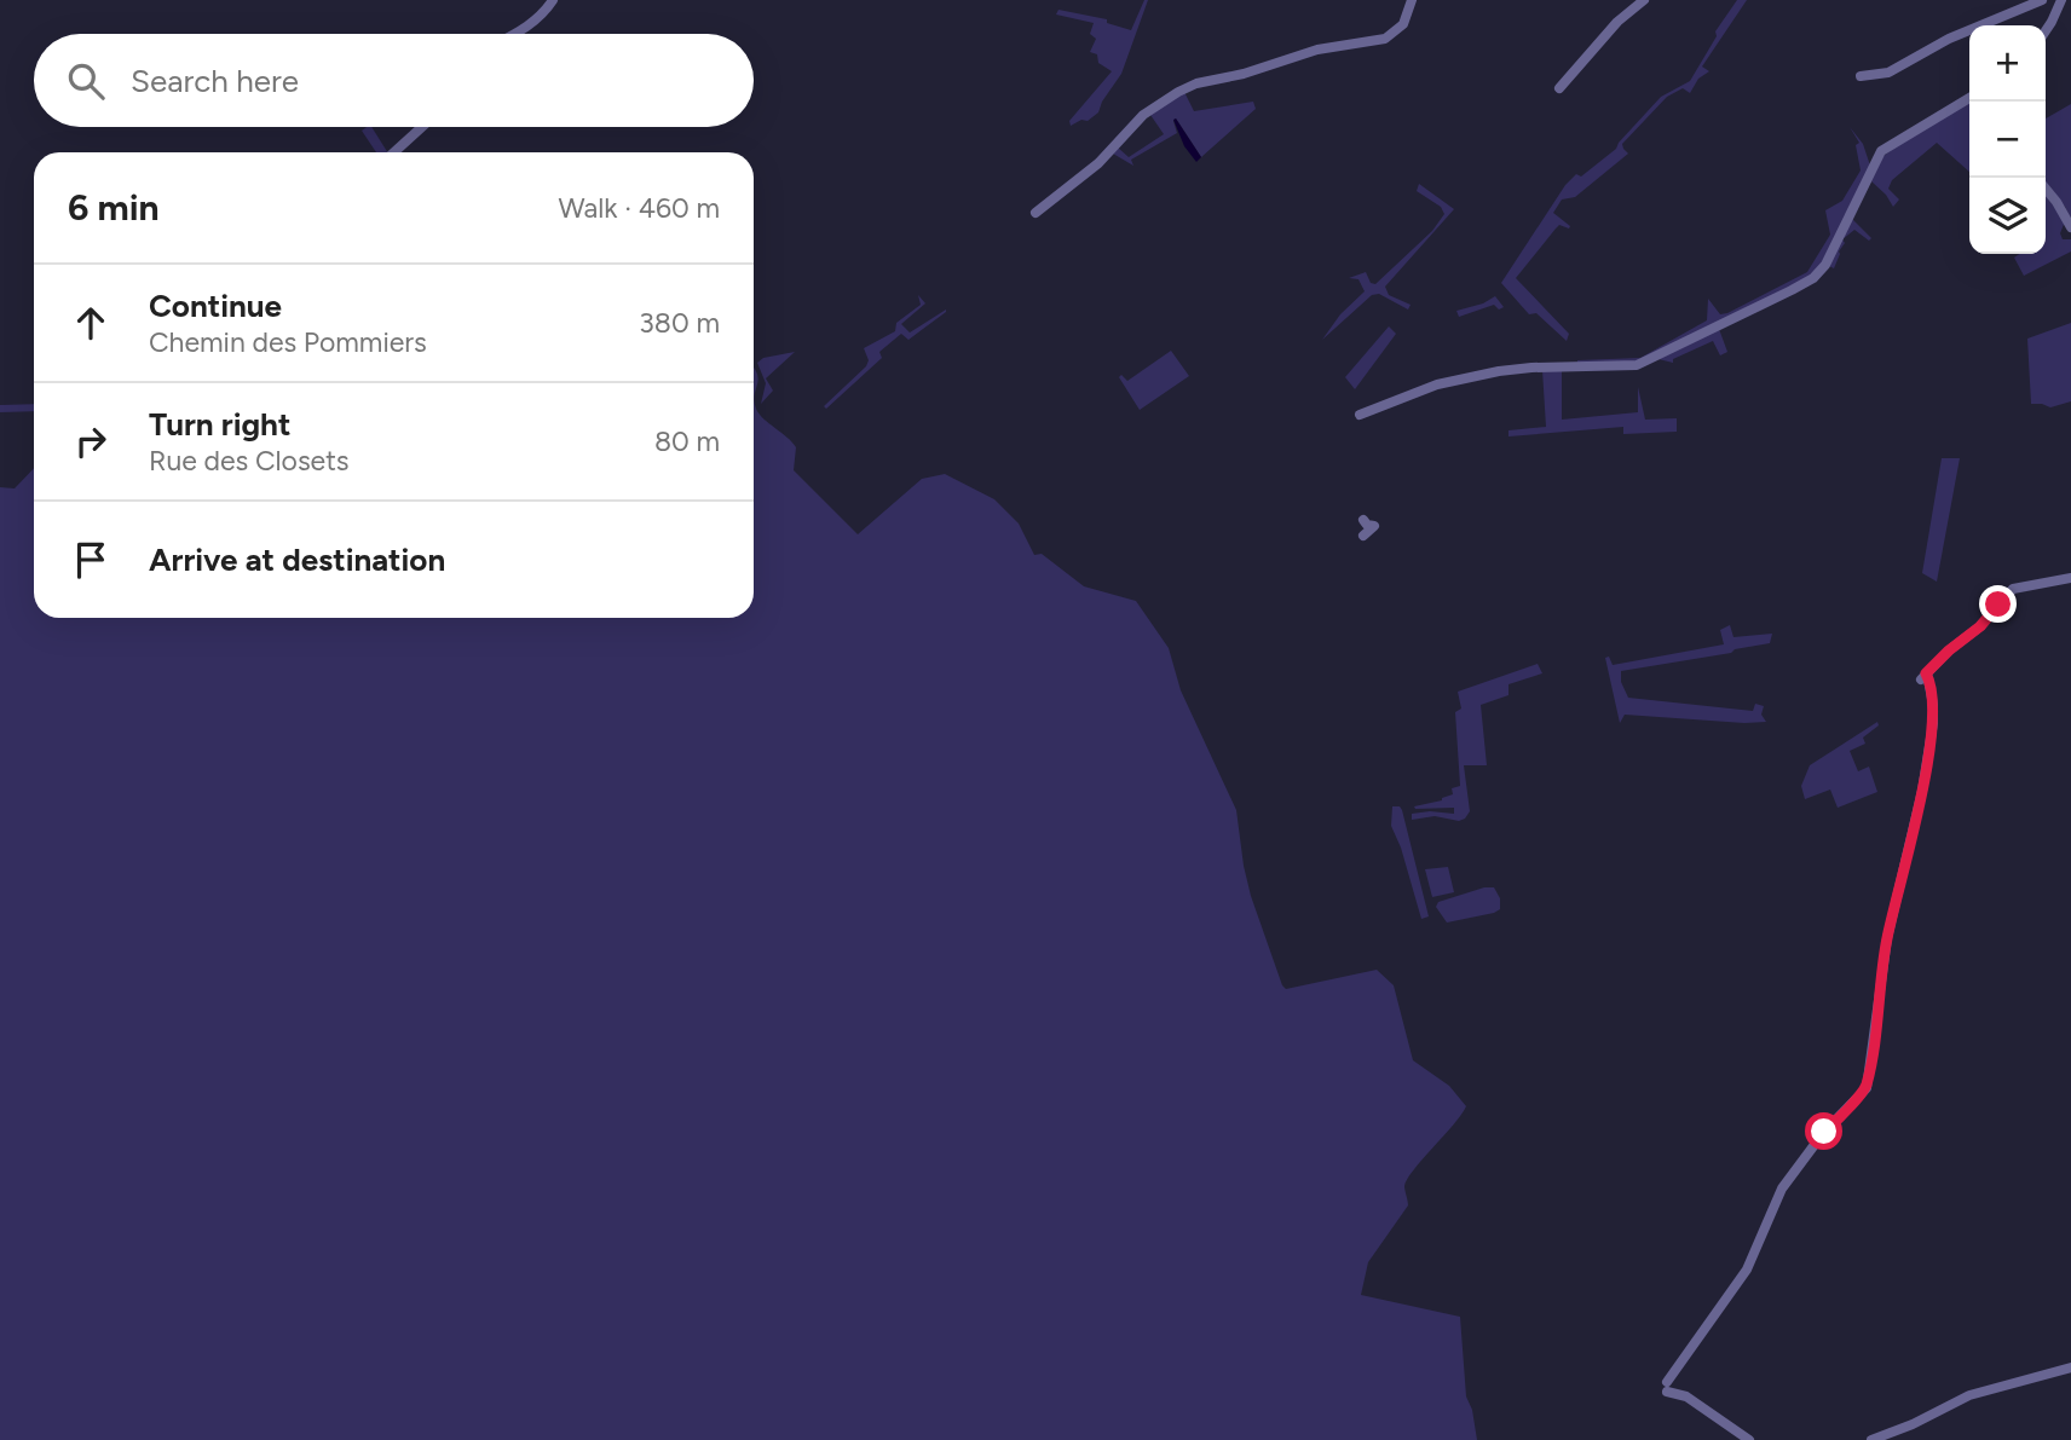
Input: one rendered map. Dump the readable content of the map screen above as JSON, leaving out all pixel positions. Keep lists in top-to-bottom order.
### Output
{
  "page": {
    "map_buttons": ["+", "−"],
    "search": "Search here",
    "heading": ["6 min", "Walk · 460 m"],
    "list": [
      ["Continue", "Chemin des Pommiers", "380 m"],
      ["Turn right", "Rue des Closets", "80 m"],
      "Arrive at destination"
    ]
  }
}
